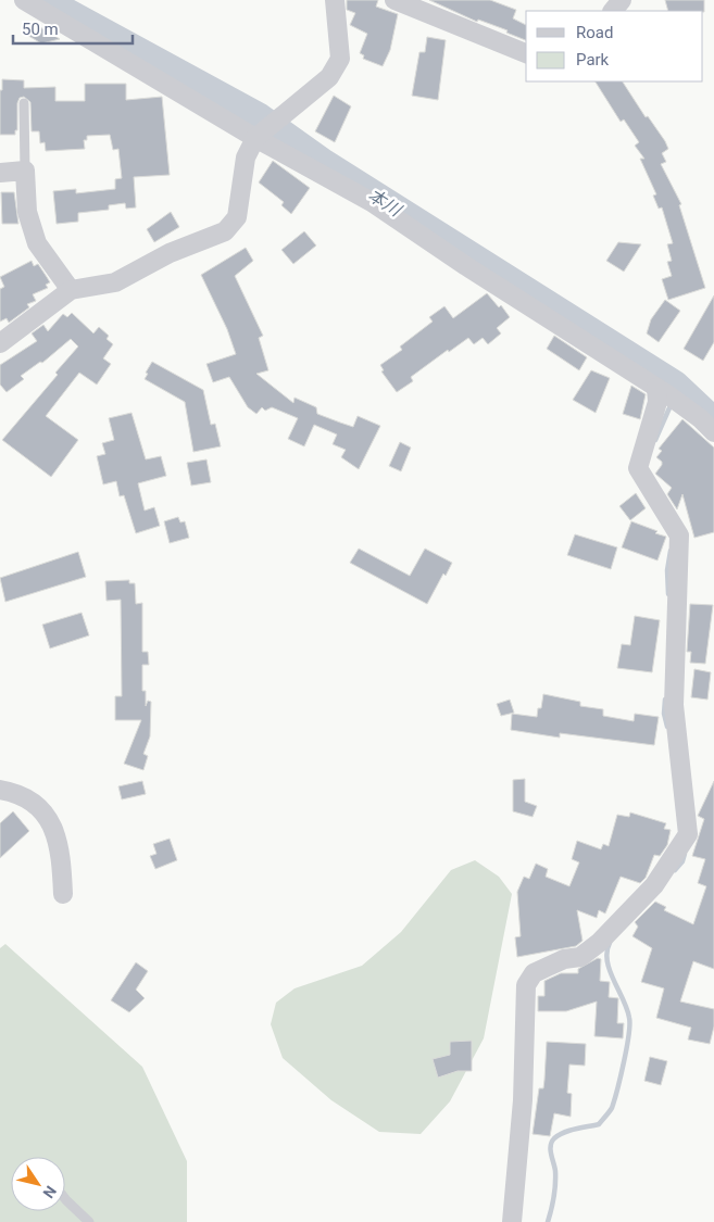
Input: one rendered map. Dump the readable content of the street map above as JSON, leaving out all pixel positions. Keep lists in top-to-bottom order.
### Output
{
  "water": ["本川"],
  "legend": ["Road", "Park"],
  "scale_bar": "50 m",
  "north": "bottom right"
}
